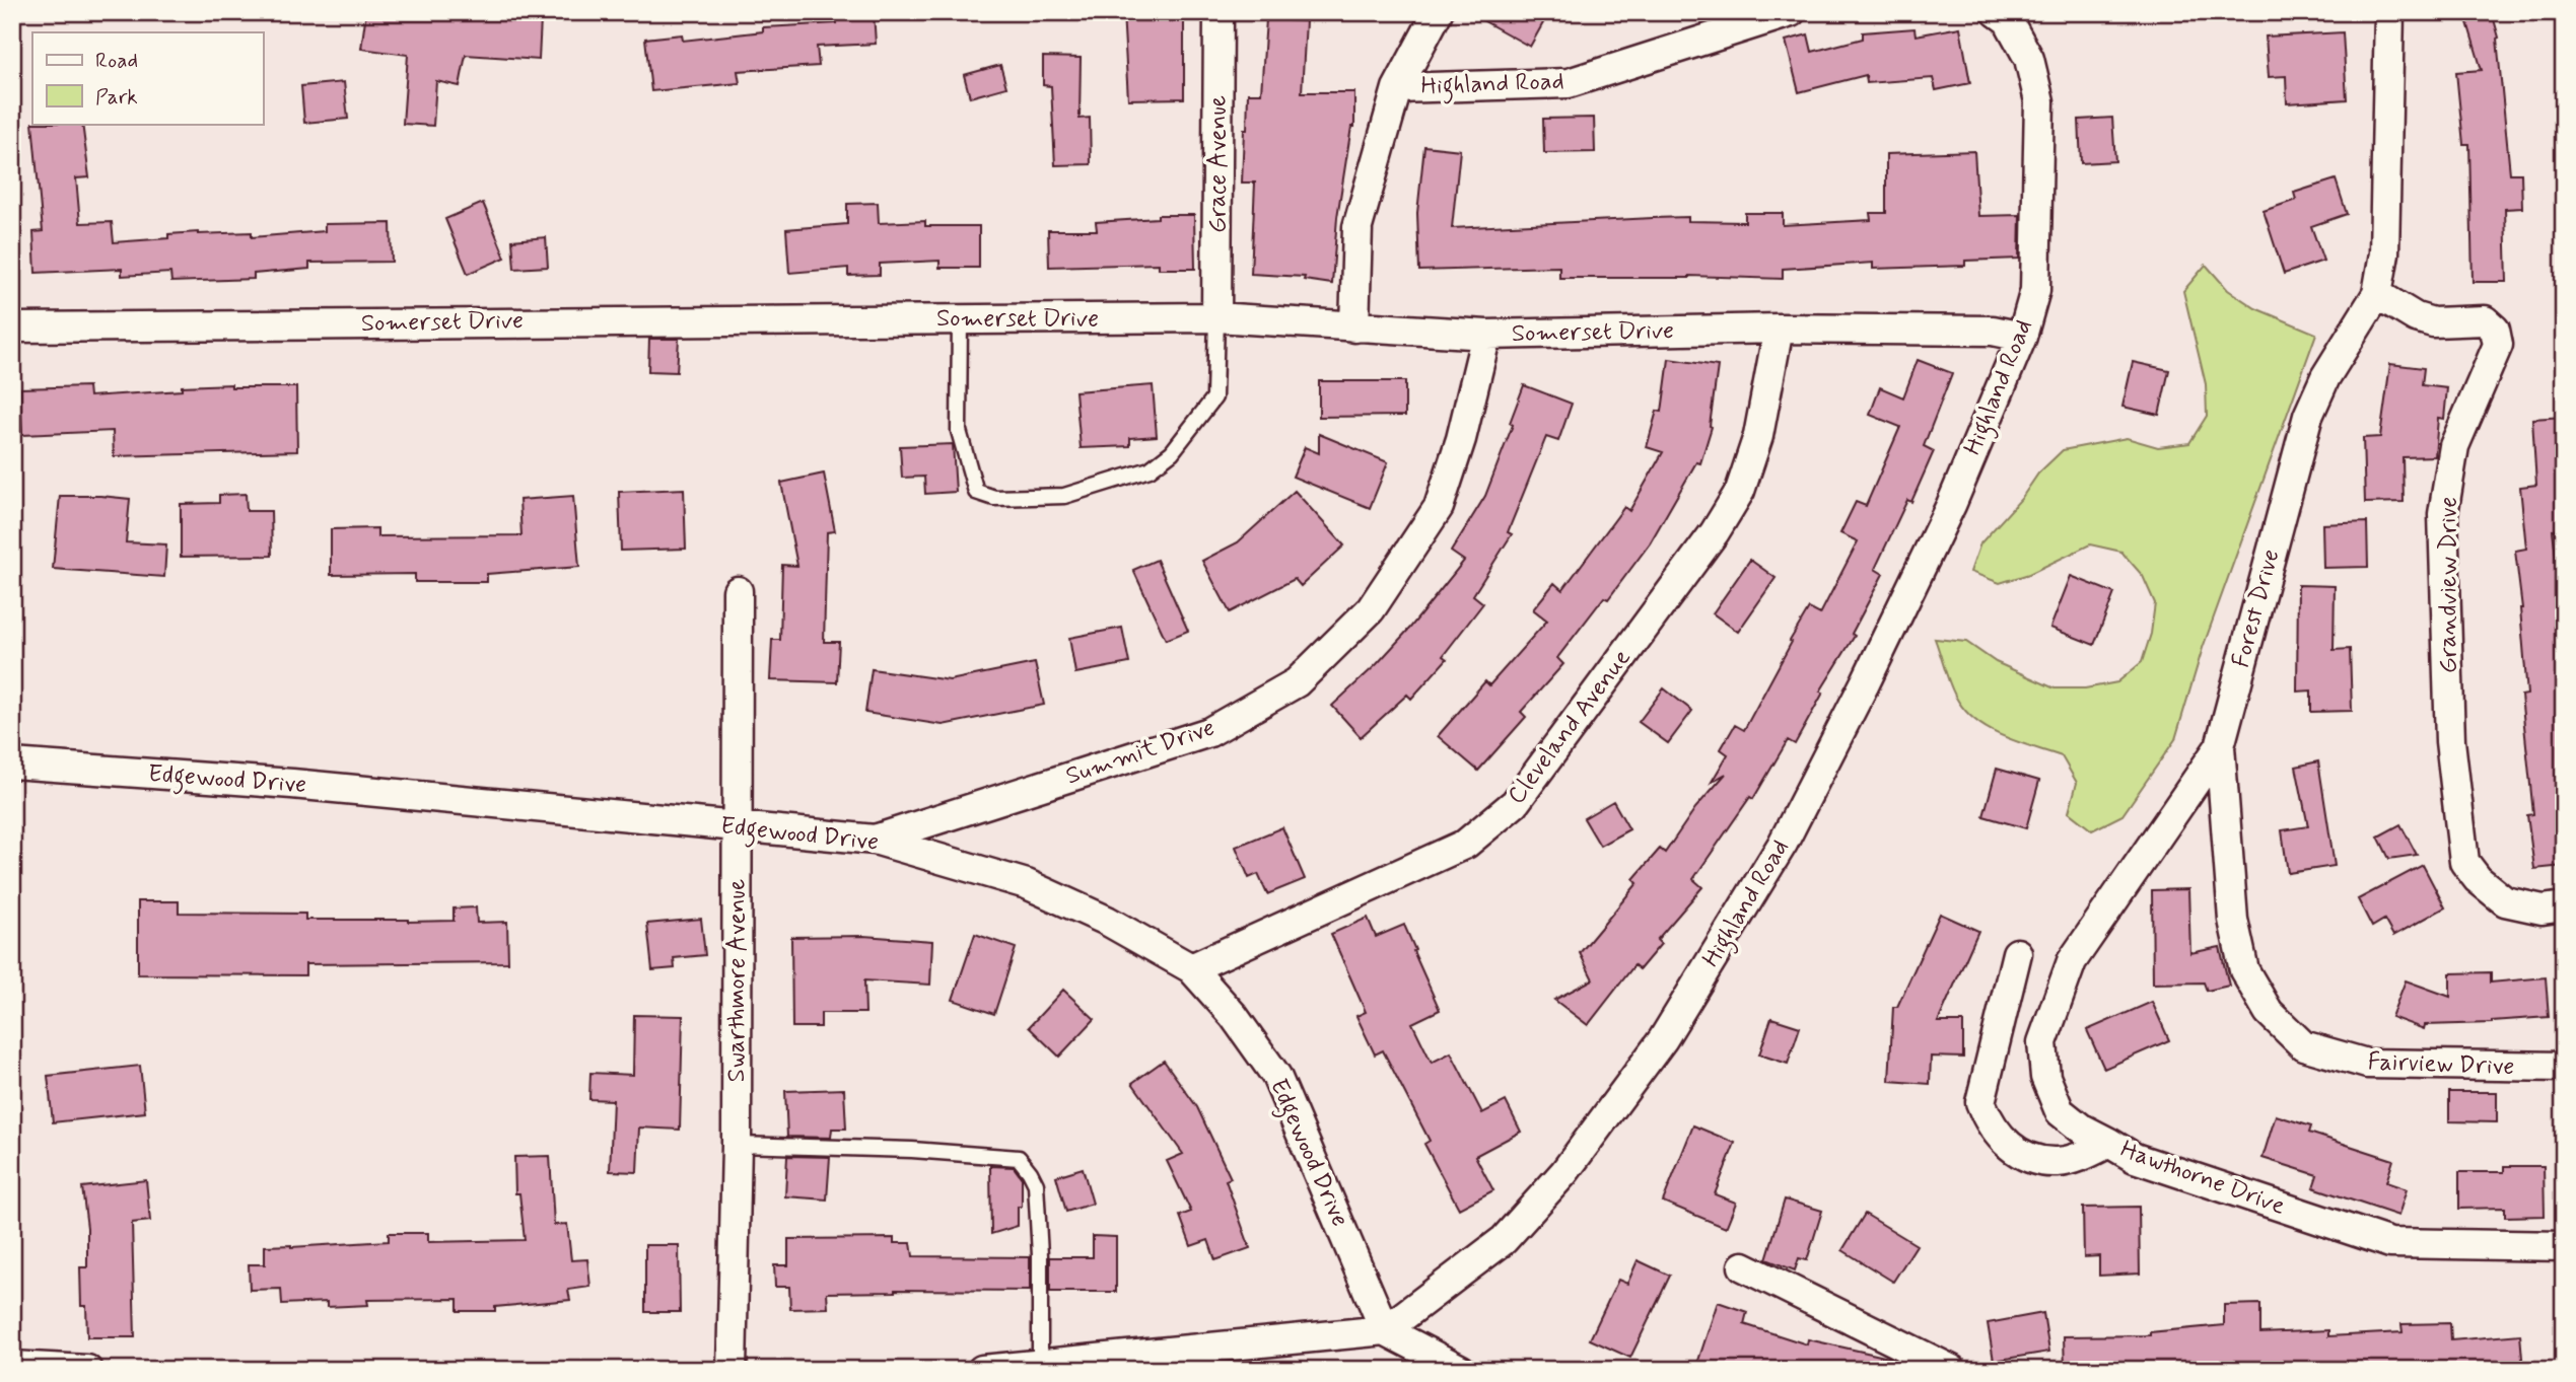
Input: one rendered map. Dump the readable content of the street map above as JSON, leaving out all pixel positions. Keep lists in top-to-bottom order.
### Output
{
  "streets": {
    "street": [
      "Highland Road",
      "Grace Avenue",
      "Somerset Drive",
      "Grandview Drive",
      "Forest Drive",
      "Cleveland Avenue",
      "Summit Drive",
      "Edgewood Drive",
      "Swarthmore Avenue",
      "Fairview Drive",
      "Hawthorne Drive"
    ]
  },
  "crossings": [
    ["Highland Road", "Somerset Drive"],
    ["Highland Road", "Edgewood Drive"],
    ["Grace Avenue", "Somerset Drive"],
    ["Somerset Drive", "Cleveland Avenue"],
    ["Somerset Drive", "Summit Drive"],
    ["Grandview Drive", "Forest Drive"],
    ["Forest Drive", "Fairview Drive"],
    ["Forest Drive", "Hawthorne Drive"],
    ["Cleveland Avenue", "Edgewood Drive"],
    ["Summit Drive", "Edgewood Drive"],
    ["Edgewood Drive", "Swarthmore Avenue"]
  ],
  "legend": ["Road", "Park"]
}
